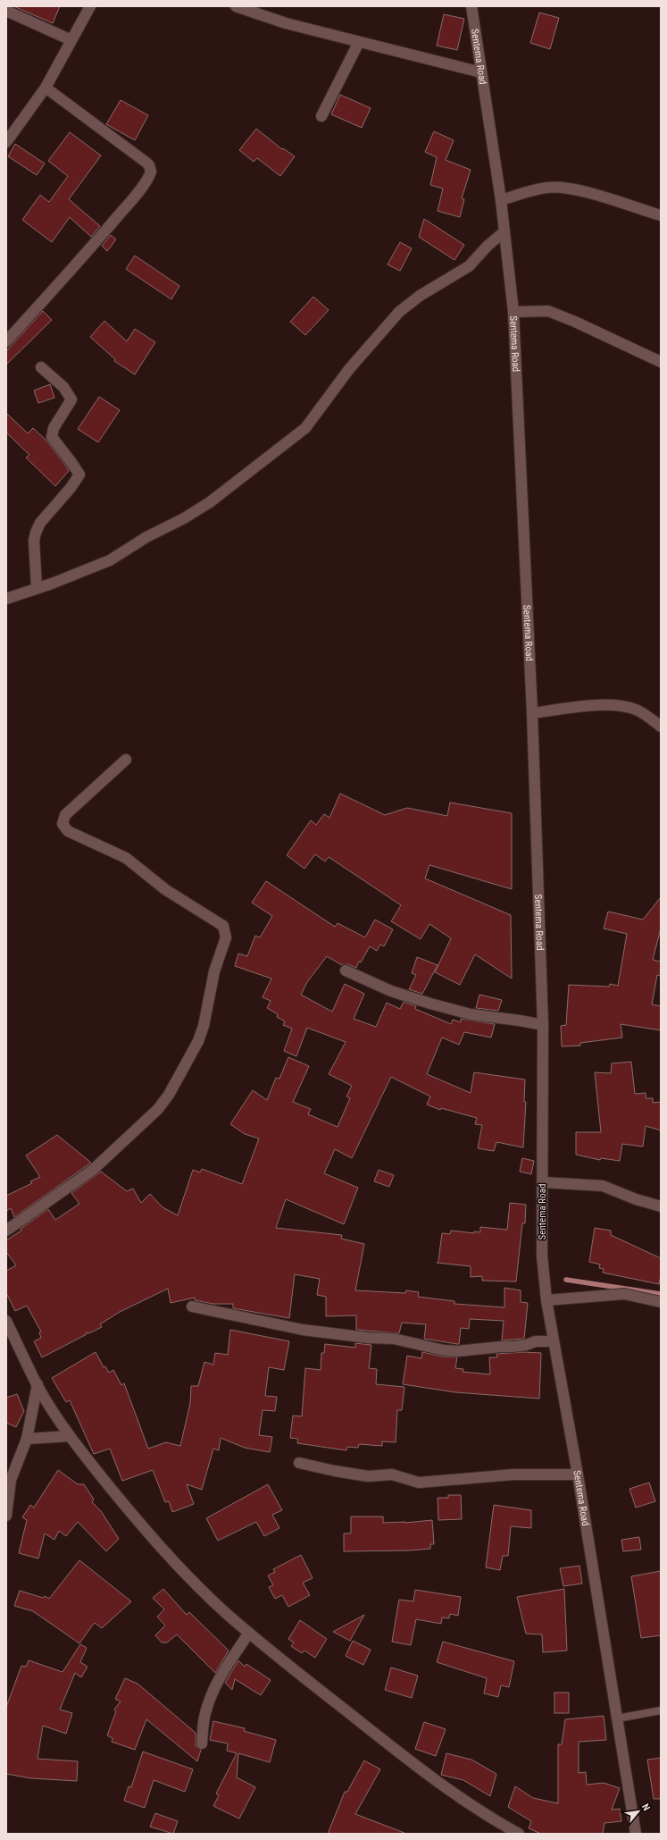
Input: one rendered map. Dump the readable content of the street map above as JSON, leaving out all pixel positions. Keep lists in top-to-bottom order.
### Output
{
  "streets": {
    "street": ["Sentema Road"]
  },
  "north": "top right"
}
